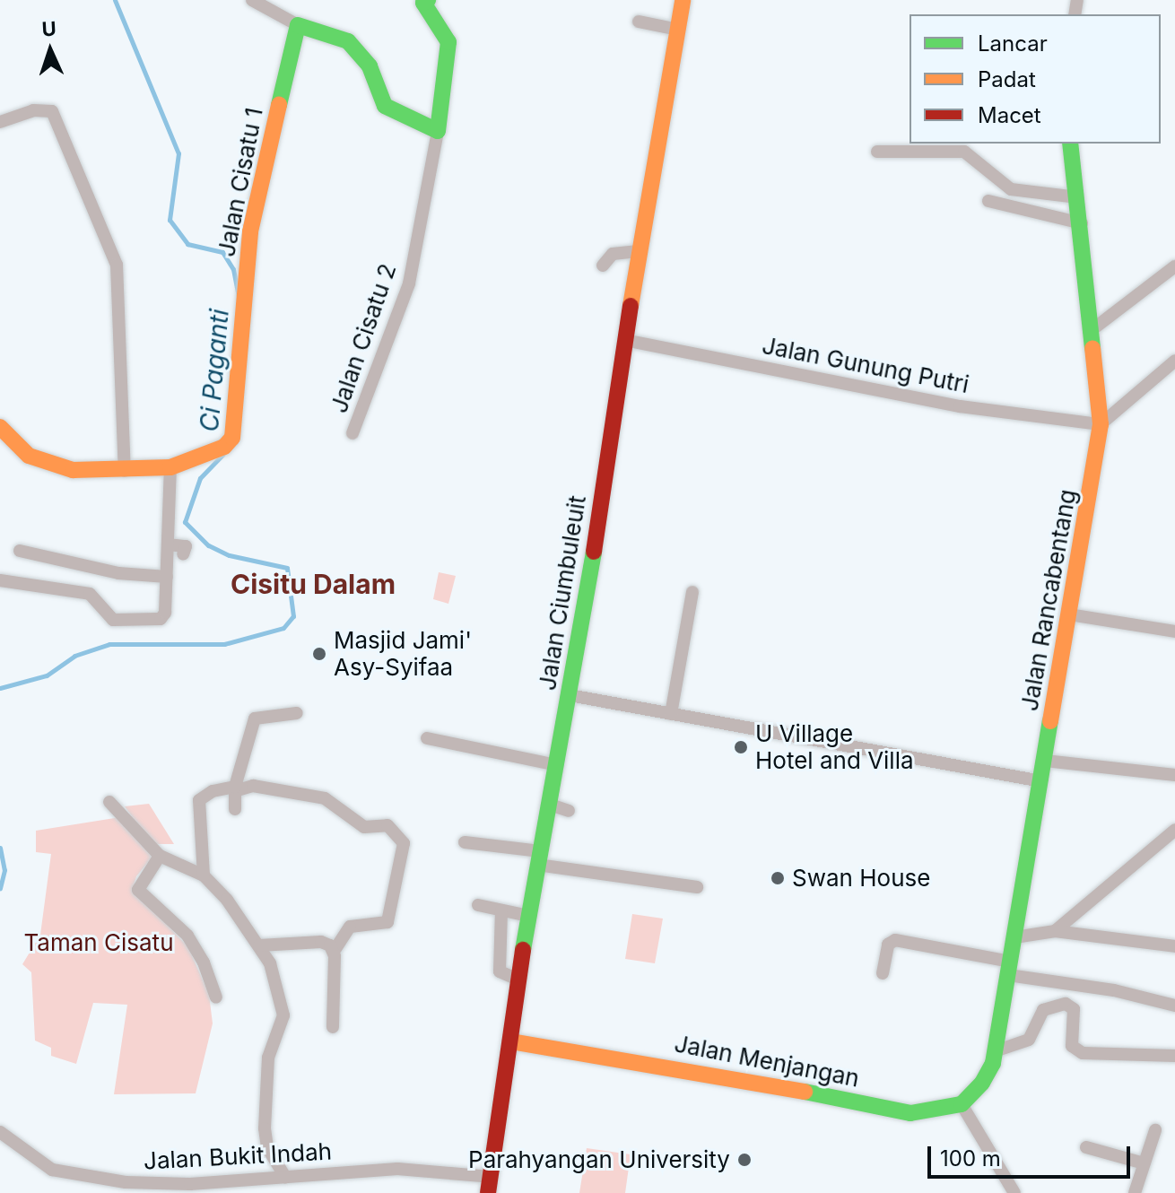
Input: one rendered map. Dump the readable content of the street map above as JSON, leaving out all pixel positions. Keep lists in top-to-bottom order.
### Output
{
  "streets": {
    "street": [
      "Jalan Cisatu 1",
      "Jalan Cisatu 2",
      "Jalan Gunung Putri",
      "Jalan Ciumbuleuit",
      "Jalan Rancabentang",
      "Jalan Menjangan",
      "Jalan Bukit Indah"
    ]
  },
  "crossings": [
    ["Jalan Gunung Putri", "Jalan Ciumbuleuit"],
    ["Jalan Gunung Putri", "Jalan Rancabentang"],
    ["Jalan Ciumbuleuit", "Jalan Menjangan"],
    ["Jalan Ciumbuleuit", "Jalan Bukit Indah"]
  ],
  "districts": ["Cisitu Dalam"],
  "water": ["Ci Paganti"],
  "parks": ["Taman Cisatu"],
  "places": [
    "Masjid Jami' Asy-Syifaa",
    "U Village Hotel and Villa",
    "Swan House",
    "Parahyangan University"
  ],
  "legend": ["Lancar", "Padat", "Macet"],
  "scale_bar": "100 m",
  "north": "top"
}
